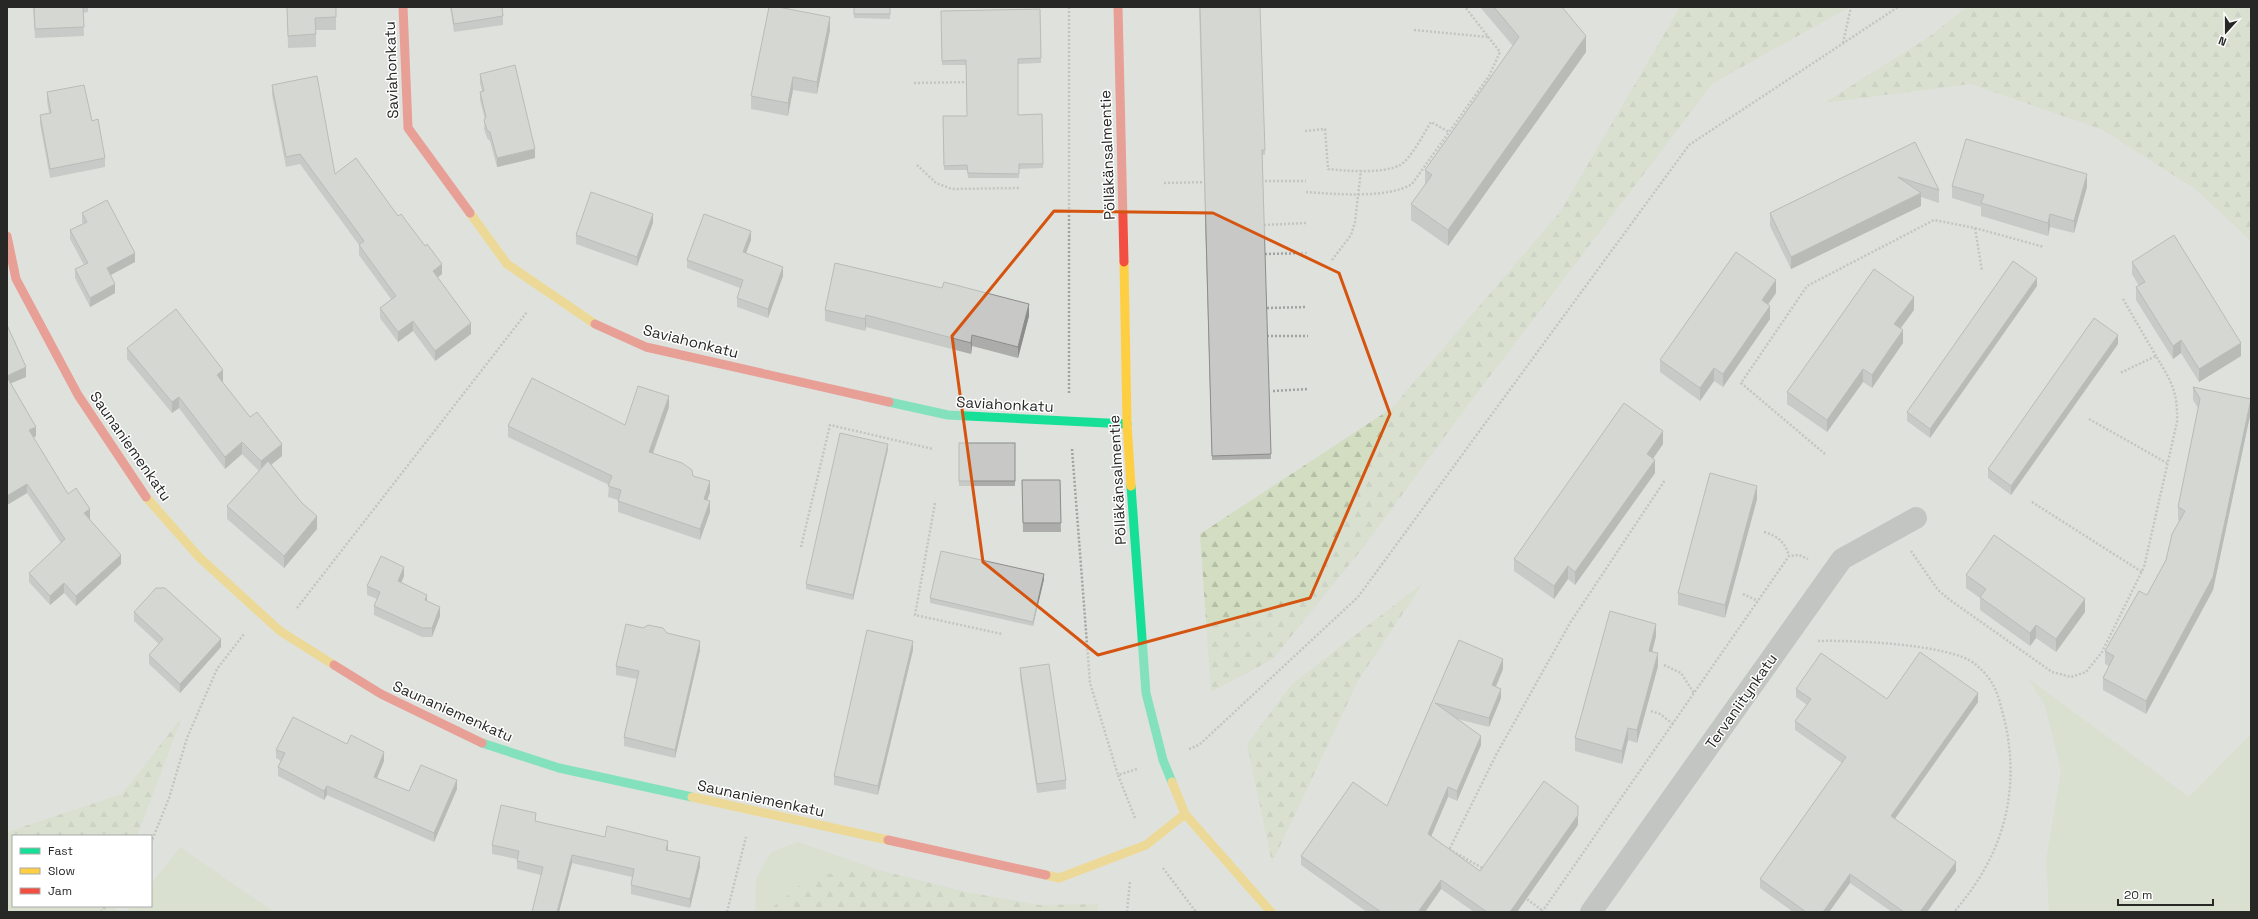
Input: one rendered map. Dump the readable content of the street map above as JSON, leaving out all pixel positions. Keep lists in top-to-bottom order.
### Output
{
  "streets": {
    "street": [
      "Saviahonkatu",
      "Pölläkänsalmentie",
      "Saunaniemenkatu",
      "Tervaniitynkatu"
    ]
  },
  "crossings": [
    ["Saviahonkatu", "Pölläkänsalmentie"],
    ["Pölläkänsalmentie", "Saunaniemenkatu"]
  ],
  "legend": ["Fast", "Slow", "Jam"],
  "scale_bar": "20 m",
  "north": "bottom"
}
